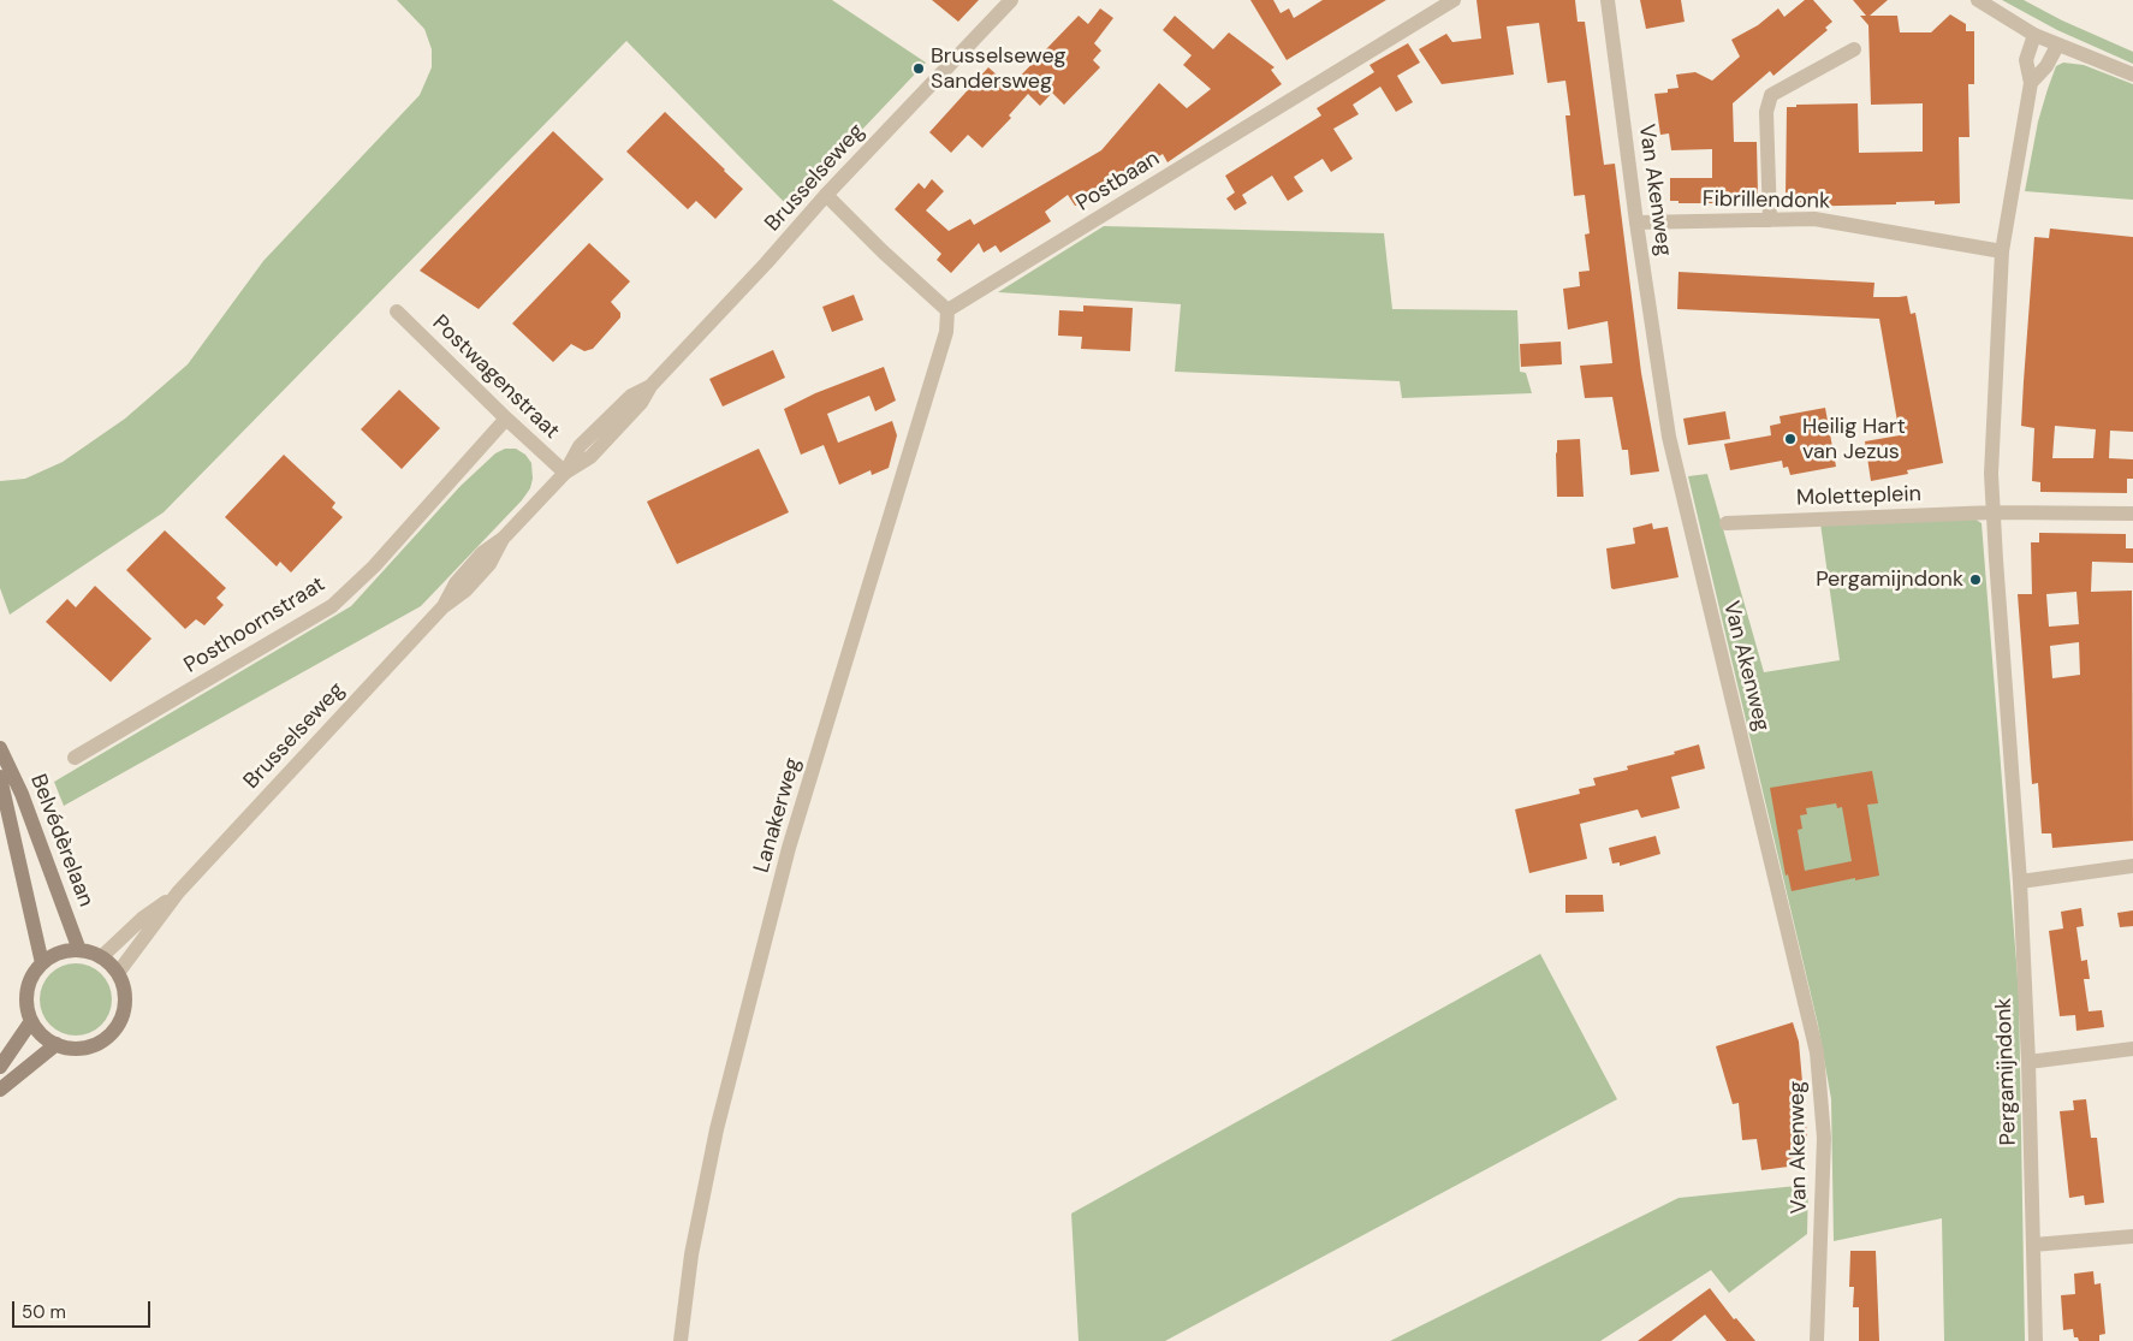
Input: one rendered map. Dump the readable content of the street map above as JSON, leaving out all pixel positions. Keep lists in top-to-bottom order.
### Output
{
  "streets": {
    "main road": ["Belvédèrelaan"],
    "street": [
      "Brusselseweg",
      "Postbaan",
      "Van Akenweg",
      "Fibrillendonk",
      "Postwagenstraat",
      "Moletteplein",
      "Posthoornstraat",
      "Lanakerweg",
      "Pergamijndonk"
    ]
  },
  "crossings": [
    ["Brusselseweg", "Postwagenstraat"],
    ["Brusselseweg", "Belvédèrelaan"],
    ["Postbaan", "Lanakerweg"],
    ["Van Akenweg", "Fibrillendonk"],
    ["Fibrillendonk", "Pergamijndonk"],
    ["Postwagenstraat", "Posthoornstraat"],
    ["Moletteplein", "Pergamijndonk"]
  ],
  "places": ["Brusselseweg Sandersweg", "Heilig Hart van Jezus", "Pergamijndonk"],
  "scale_bar": "50 m"
}
